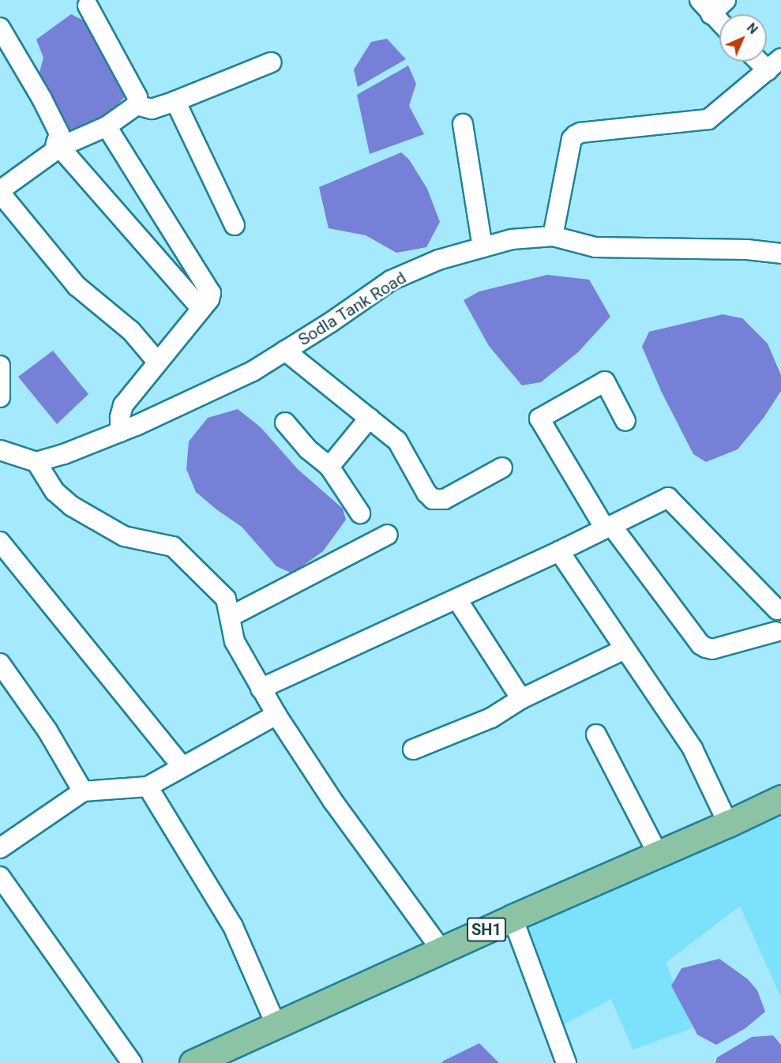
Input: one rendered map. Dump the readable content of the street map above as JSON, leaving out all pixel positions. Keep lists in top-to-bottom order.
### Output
{
  "streets": {
    "main road": ["SH1"],
    "street": ["Sodla Tank Road"]
  },
  "north": "top right"
}
